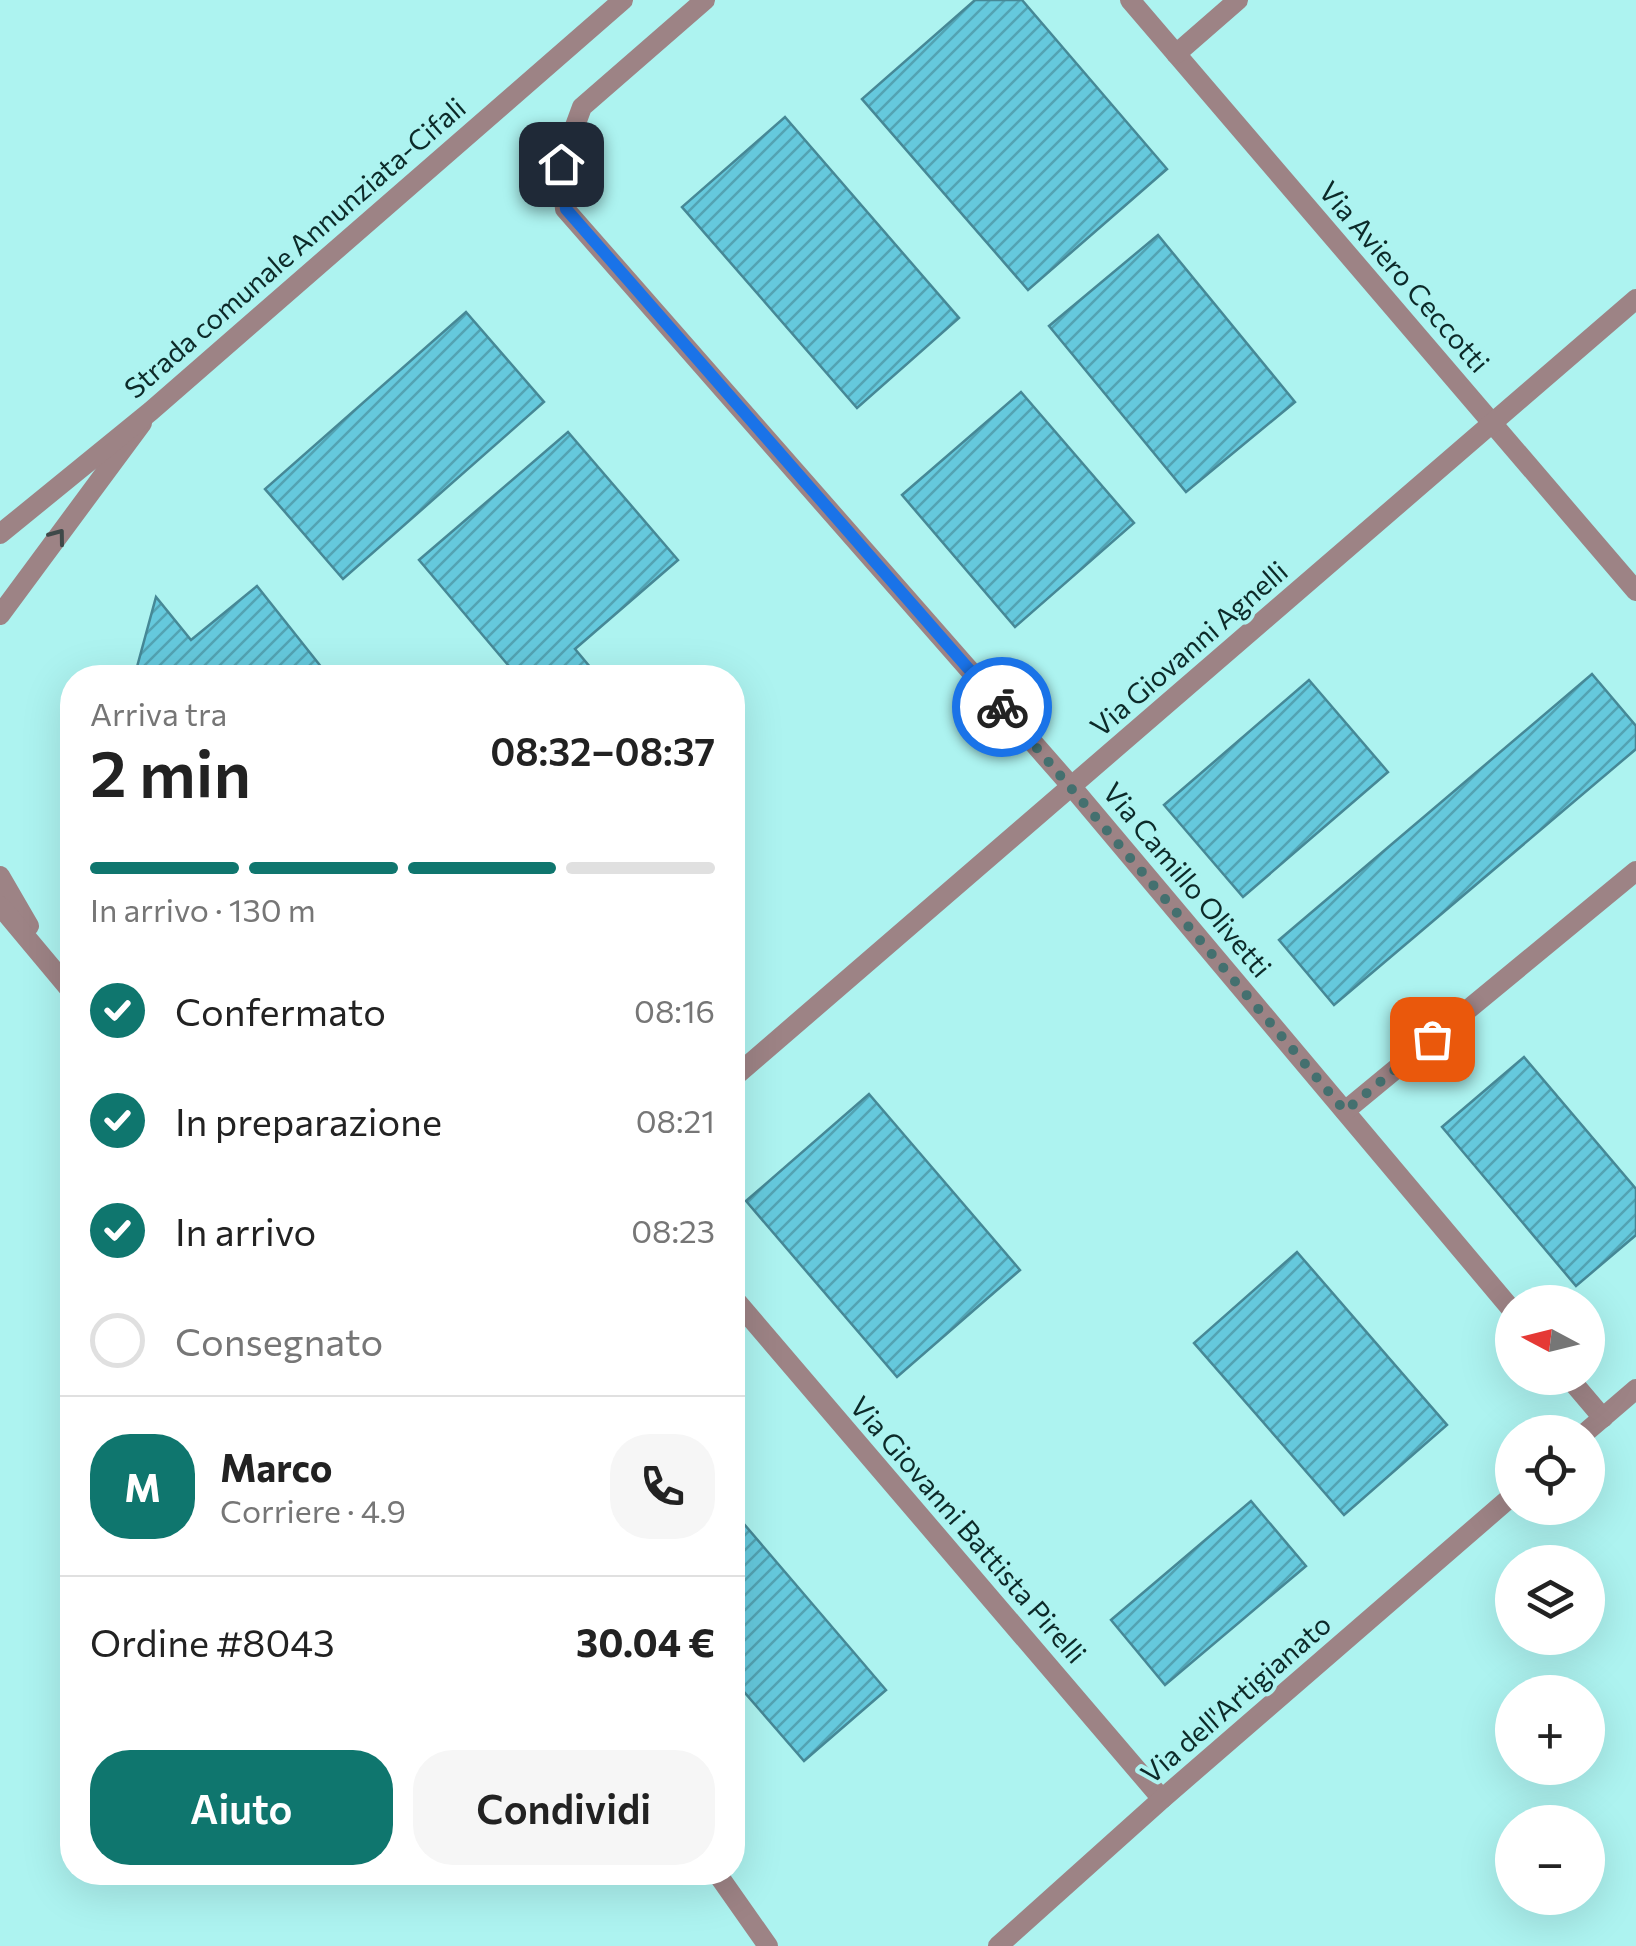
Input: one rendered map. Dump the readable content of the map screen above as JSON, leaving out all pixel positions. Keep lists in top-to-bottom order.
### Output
{
  "streets": {
    "street": [
      "Strada comunale Annunziata-Cifali",
      "Via Aviero Ceccotti",
      "Via Giovanni Agnelli",
      "Via Camillo Olivetti",
      "Via Giovanni Battista Pirelli",
      "Via dell'Artigianato"
    ]
  },
  "crossings": [
    ["Via Aviero Ceccotti", "Via Giovanni Agnelli"],
    ["Via Giovanni Agnelli", "Via Camillo Olivetti"],
    ["Via Giovanni Battista Pirelli", "Via dell'Artigianato"]
  ],
  "north": "left",
  "page": {
    "heading": ["2 min", "Arriva tra", "08:32–08:37"],
    "panel": [
      "Marco",
      "Corriere · 4.9",
      "Ordine #8043",
      "30.04 €"
    ],
    "bar": "In arrivo · 130 m",
    "list": [
      ["Confermato", "08:16"],
      ["In preparazione", "08:21"],
      ["In arrivo", "08:23"],
      "Consegnato"
    ],
    "map_buttons": ["+", "−"],
    "round": "M",
    "buttons": ["Aiuto", "Condividi"]
  }
}
